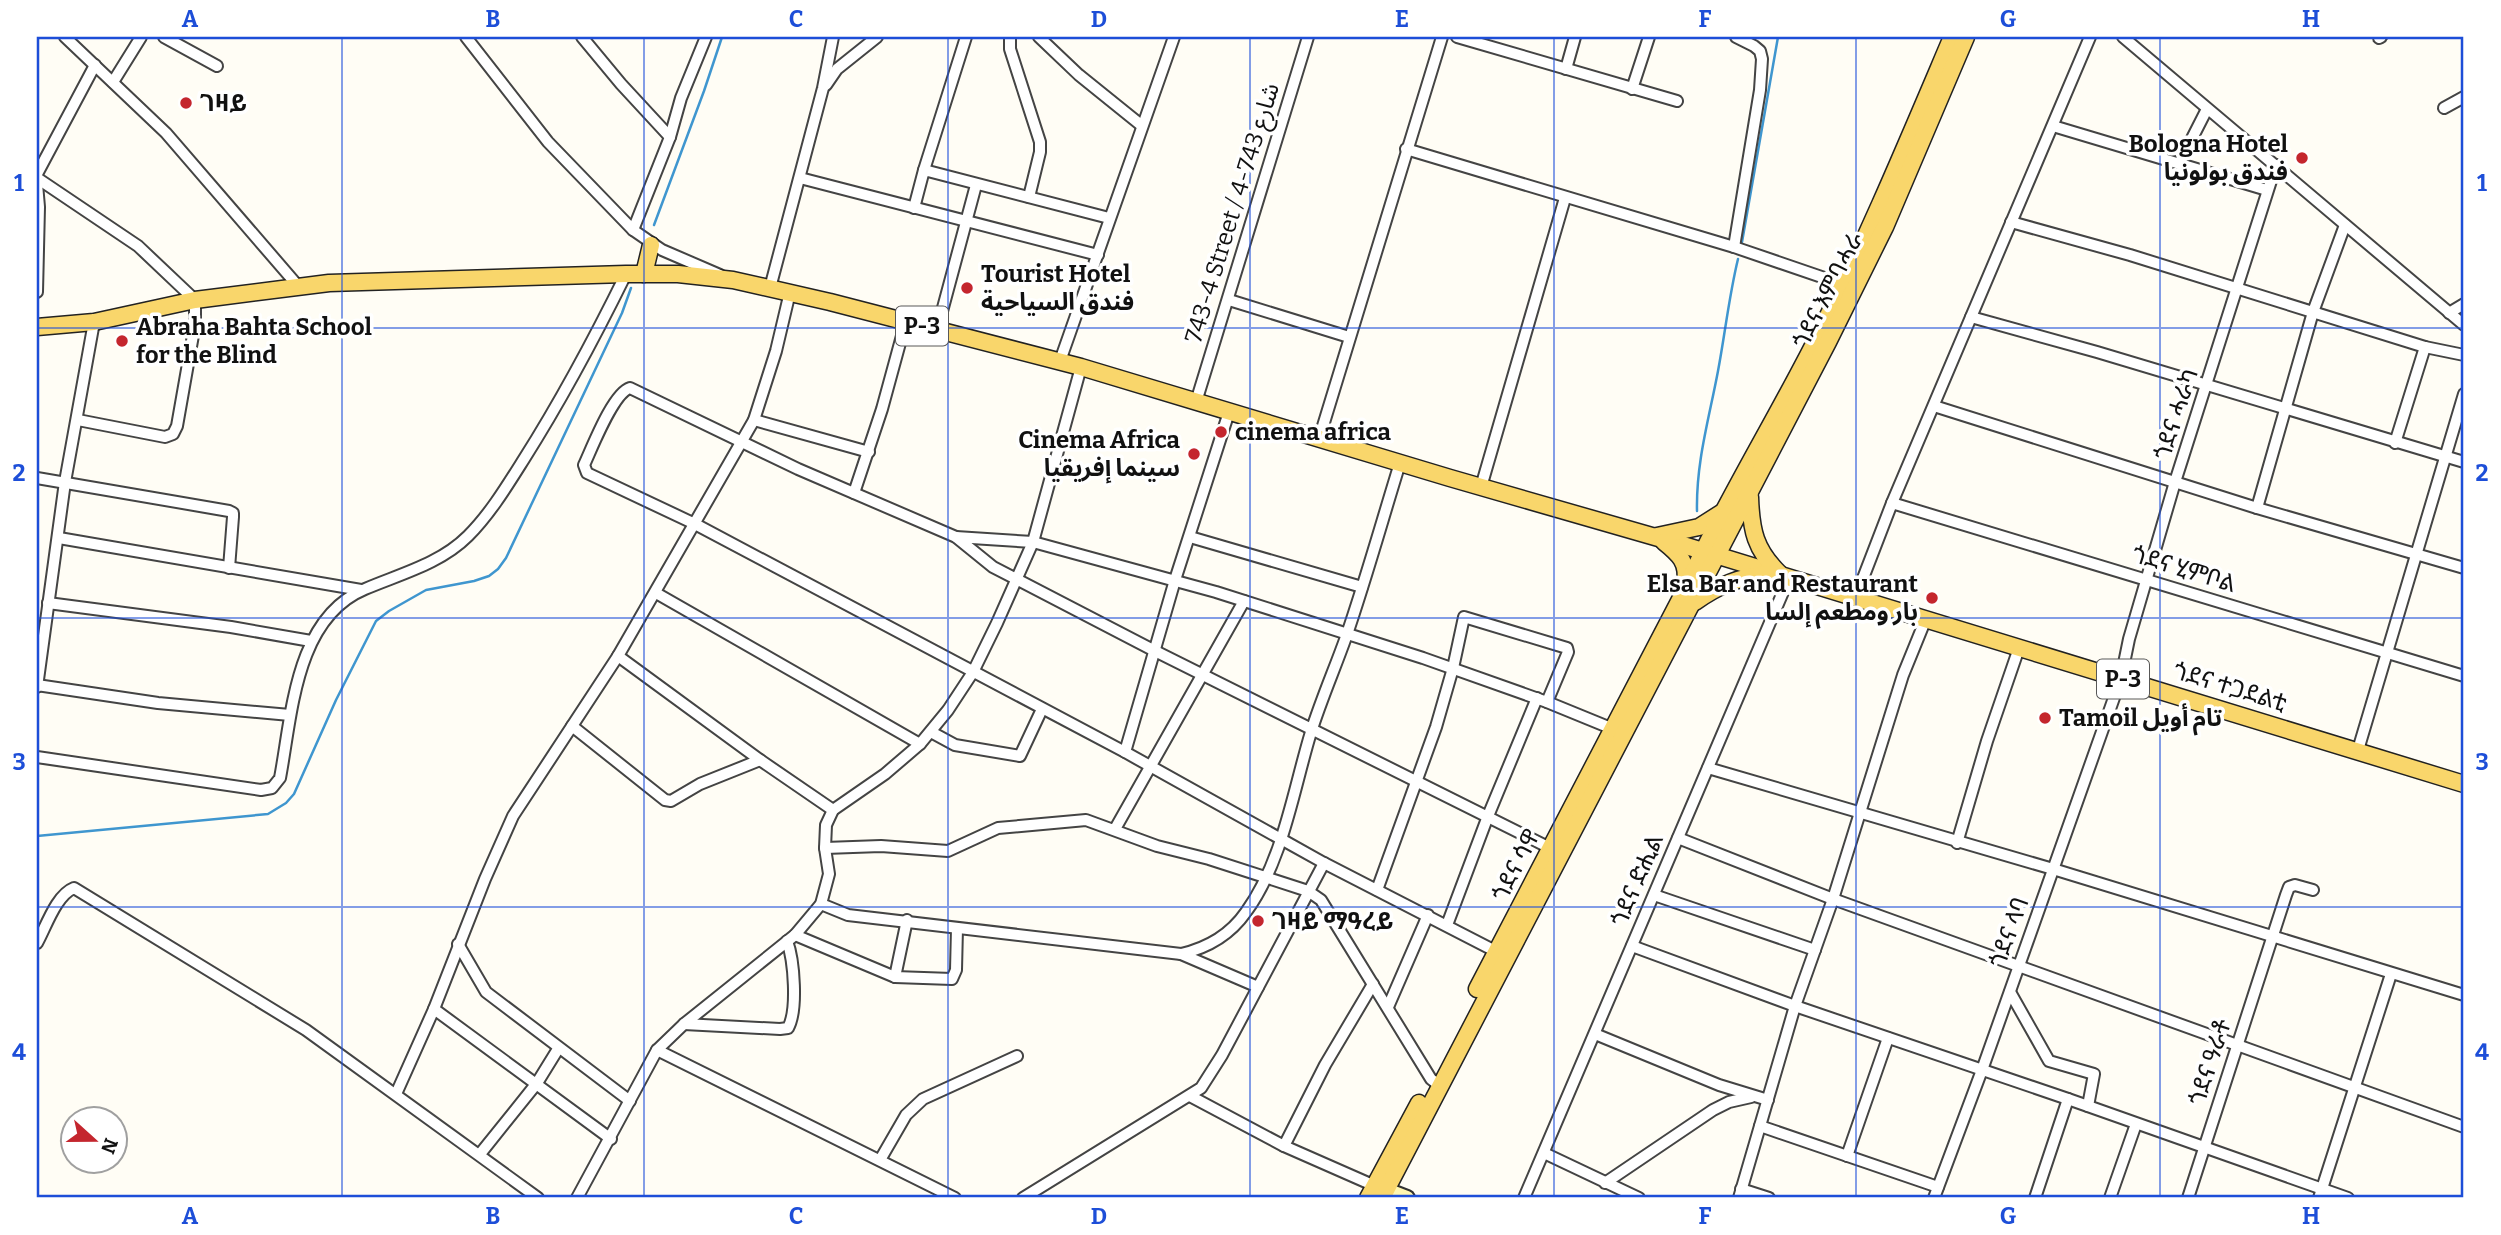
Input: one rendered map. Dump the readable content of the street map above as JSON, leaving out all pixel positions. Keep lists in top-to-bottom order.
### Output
{
  "streets": {
    "main road": [
      "ጎደና እምባሓራ",
      "P-3",
      "ጎደና ተጋደልቲ",
      "ጎደና ሳዋ"
    ],
    "street": [
      "743-4 Street / شارع 743-4",
      "ጎደና ሓራካ",
      "ጎደና ሂምቦል",
      "ጎደና ድሒል",
      "ጎደና ላባ",
      "ጎደና ዓራቶ"
    ]
  },
  "crossings": [
    ["743-4 Street / شارع 743-4", "P-3"],
    ["ጎደና እምባሓራ", "P-3"],
    ["ጎደና እምባሓራ", "ጎደና ሳዋ"],
    ["P-3", "ጎደና ተጋደልቲ"],
    ["P-3", "ጎደና ሳዋ"],
    ["P-3", "ጎደና ድሒል"],
    ["ጎደና ሓራካ", "ጎደና ሂምቦል"],
    ["ጎደና ሓራካ", "ጎደና ተጋደልቲ"],
    ["ጎደና ሓራካ", "ጎደና ላባ"],
    ["ጎደና ተጋደልቲ", "ጎደና ድሒል"],
    ["ጎደና ተጋደልቲ", "ጎደና ላባ"]
  ],
  "places": [
    "ገዛይ",
    "Bologna Hotel فندق بولونيا",
    "Tourist Hotel فندق السياحية",
    "Abraha Bahta School for the Blind",
    "cinema africa",
    "Cinema Africa سينما إفريقيا",
    "Elsa Bar and Restaurant بار ومطعم إلسا",
    "Tamoil تام أويل",
    "ገዛይ ማዓረይ"
  ],
  "north": "right",
  "grid": {
    "columns": [
      "A",
      "B",
      "C",
      "D",
      "E",
      "F",
      "G",
      "H"
    ],
    "rows": [
      "1",
      "2",
      "3",
      "4"
    ]
  }
}
